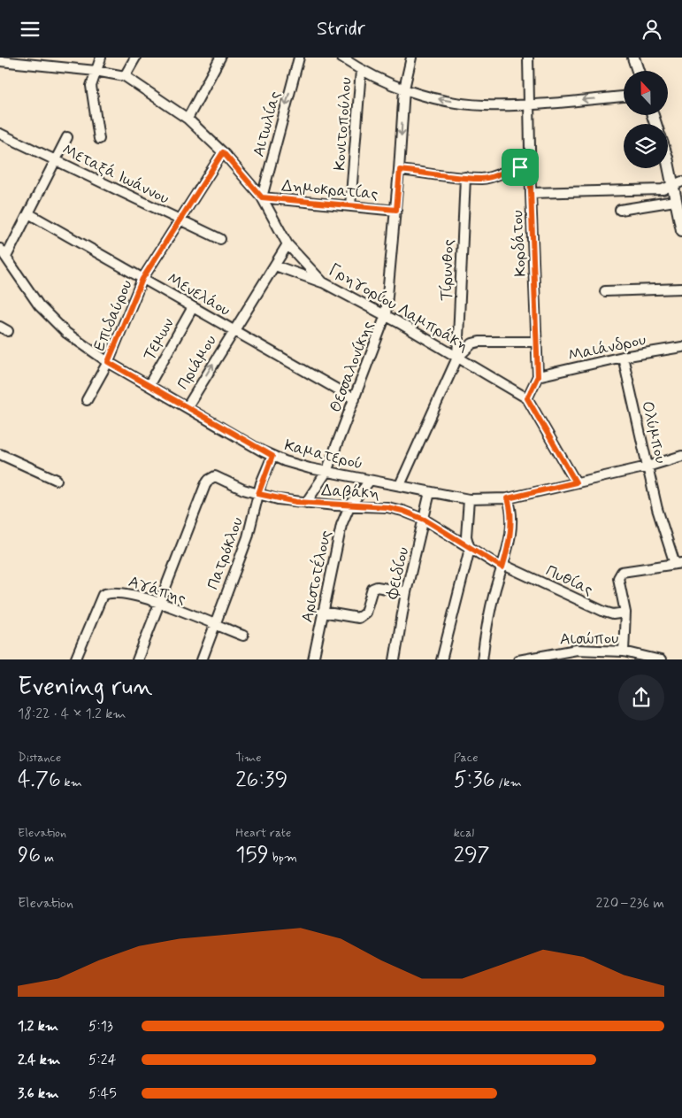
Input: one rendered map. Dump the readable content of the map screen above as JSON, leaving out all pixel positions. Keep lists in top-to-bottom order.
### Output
{
  "streets": {
    "street": [
      "Αιτωλίας",
      "Κονιτοπούλου",
      "Μεταξά Ιωάννου",
      "Δημοκρατίας",
      "Κορδάτου",
      "Τίρυνθος",
      "Μενελάου",
      "Γρηγορίου Λαμπράκη",
      "Επιδαύρου",
      "Τεμων",
      "Μαιάνδρου",
      "Πριάμου",
      "Θεσσαλονίκης",
      "Ολύμπου",
      "Καματερού",
      "Δαβάκη",
      "Πατρόκλου",
      "Φειδίου",
      "Αριστοτέλους",
      "Πυθίας",
      "Αγάπης",
      "Αισώπου"
    ]
  },
  "crossings": [
    ["Αιτωλίας", "Δημοκρατίας"],
    ["Αιτωλίας", "Γρηγορίου Λαμπράκη"],
    ["Κονιτοπούλου", "Δημοκρατίας"],
    ["Μεταξά Ιωάννου", "Επιδαύρου"],
    ["Δημοκρατίας", "Γρηγορίου Λαμπράκη"],
    ["Δημοκρατίας", "Θεσσαλονίκης"],
    ["Κορδάτου", "Γρηγορίου Λαμπράκη"],
    ["Κορδάτου", "Μαιάνδρου"],
    ["Τίρυνθος", "Γρηγορίου Λαμπράκη"],
    ["Τίρυνθος", "Καματερού"],
    ["Μενελάου", "Επιδαύρου"],
    ["Μενελάου", "Τεμων"],
    ["Μενελάου", "Πριάμου"],
    ["Μενελάου", "Θεσσαλονίκης"],
    ["Γρηγορίου Λαμπράκη", "Επιδαύρου"],
    ["Γρηγορίου Λαμπράκη", "Πριάμου"],
    ["Γρηγορίου Λαμπράκη", "Θεσσαλονίκης"],
    ["Γρηγορίου Λαμπράκη", "Καματερού"],
    ["Επιδαύρου", "Καματερού"],
    ["Τεμων", "Καματερού"],
    ["Μαιάνδρου", "Ολύμπου"],
    ["Πριάμου", "Καματερού"],
    ["Θεσσαλονίκης", "Καματερού"],
    ["Θεσσαλονίκης", "Δαβάκη"],
    ["Ολύμπου", "Καματερού"],
    ["Καματερού", "Πατρόκλου"],
    ["Καματερού", "Φειδίου"],
    ["Καματερού", "Αριστοτέλους"],
    ["Δαβάκη", "Πατρόκλου"],
    ["Δαβάκη", "Φειδίου"],
    ["Δαβάκη", "Αριστοτέλους"],
    ["Δαβάκη", "Πυθίας"],
    ["Δαβάκη", "Αγάπης"],
    ["Πατρόκλου", "Αγάπης"]
  ],
  "one_way": ["Αιτωλίας", "Πριάμου"],
  "north": "top",
  "page": {
    "header": "Stridr",
    "heading": ["Evening run", "18:22 · 4 × 1.2 km"],
    "stats": [
      ["Distance", "4.76 km"],
      ["Time", "26:39"],
      ["Pace", "5:36 /km"],
      ["Elevation", "96 m"],
      ["Heart rate", "159 bpm"],
      ["kcal", "297"]
    ],
    "chart": ["Elevation", "220–236 m"],
    "list": [
      {
        "name": "1.2 km",
        "note": "5:13"
      },
      {
        "name": "2.4 km",
        "note": "5:24"
      },
      {
        "name": "3.6 km",
        "note": "5:45"
      }
    ]
  }
}
